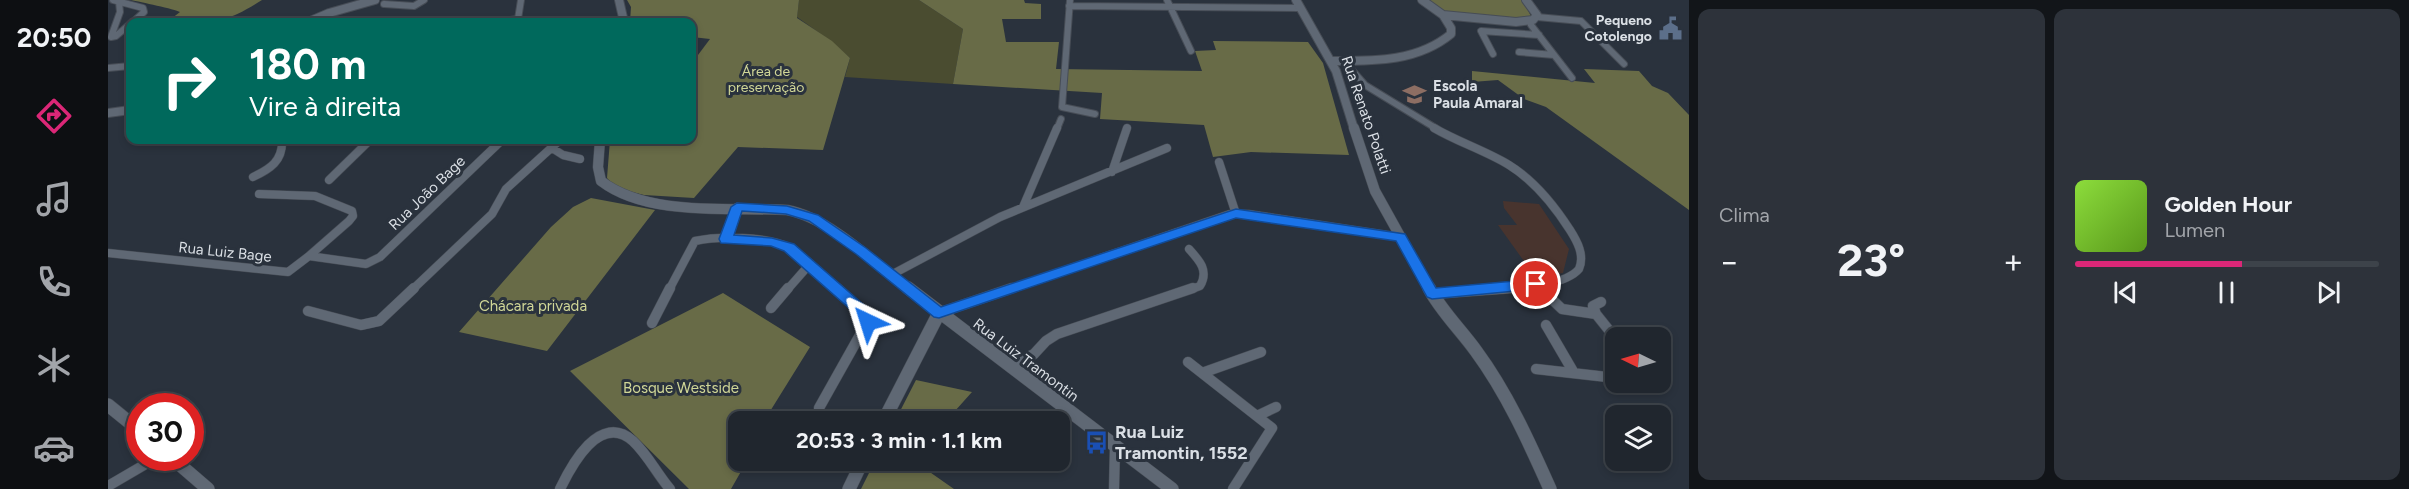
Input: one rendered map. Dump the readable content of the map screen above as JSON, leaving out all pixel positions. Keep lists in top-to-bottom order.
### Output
{
  "streets": {
    "main road": ["Rua Renato Polatti", "Rua Luiz Tramontin"],
    "street": ["Rua João Bage", "Rua Luiz Bage"]
  },
  "crossings": [
    ["Rua João Bage", "Rua Luiz Bage"]
  ],
  "parks": ["Área de preservação", "Chácara privada", "Bosque Westside"],
  "places": {
    "public building": ["Pequeno Cotolengo"],
    "school or university": ["Escola Paula Amaral"],
    "bus stop": ["Rua Luiz Tramontin, 1552"]
  },
  "north": "left",
  "page": {
    "tabs": "20:50",
    "tile": "Clima",
    "turn": ["180 m", "Vire à direita"],
    "song": ["Golden Hour", "Lumen"],
    "heat": ["−", "23°", "+"],
    "limit": "30",
    "trip": "20:53 · 3 min · 1.1 km"
  }
}
